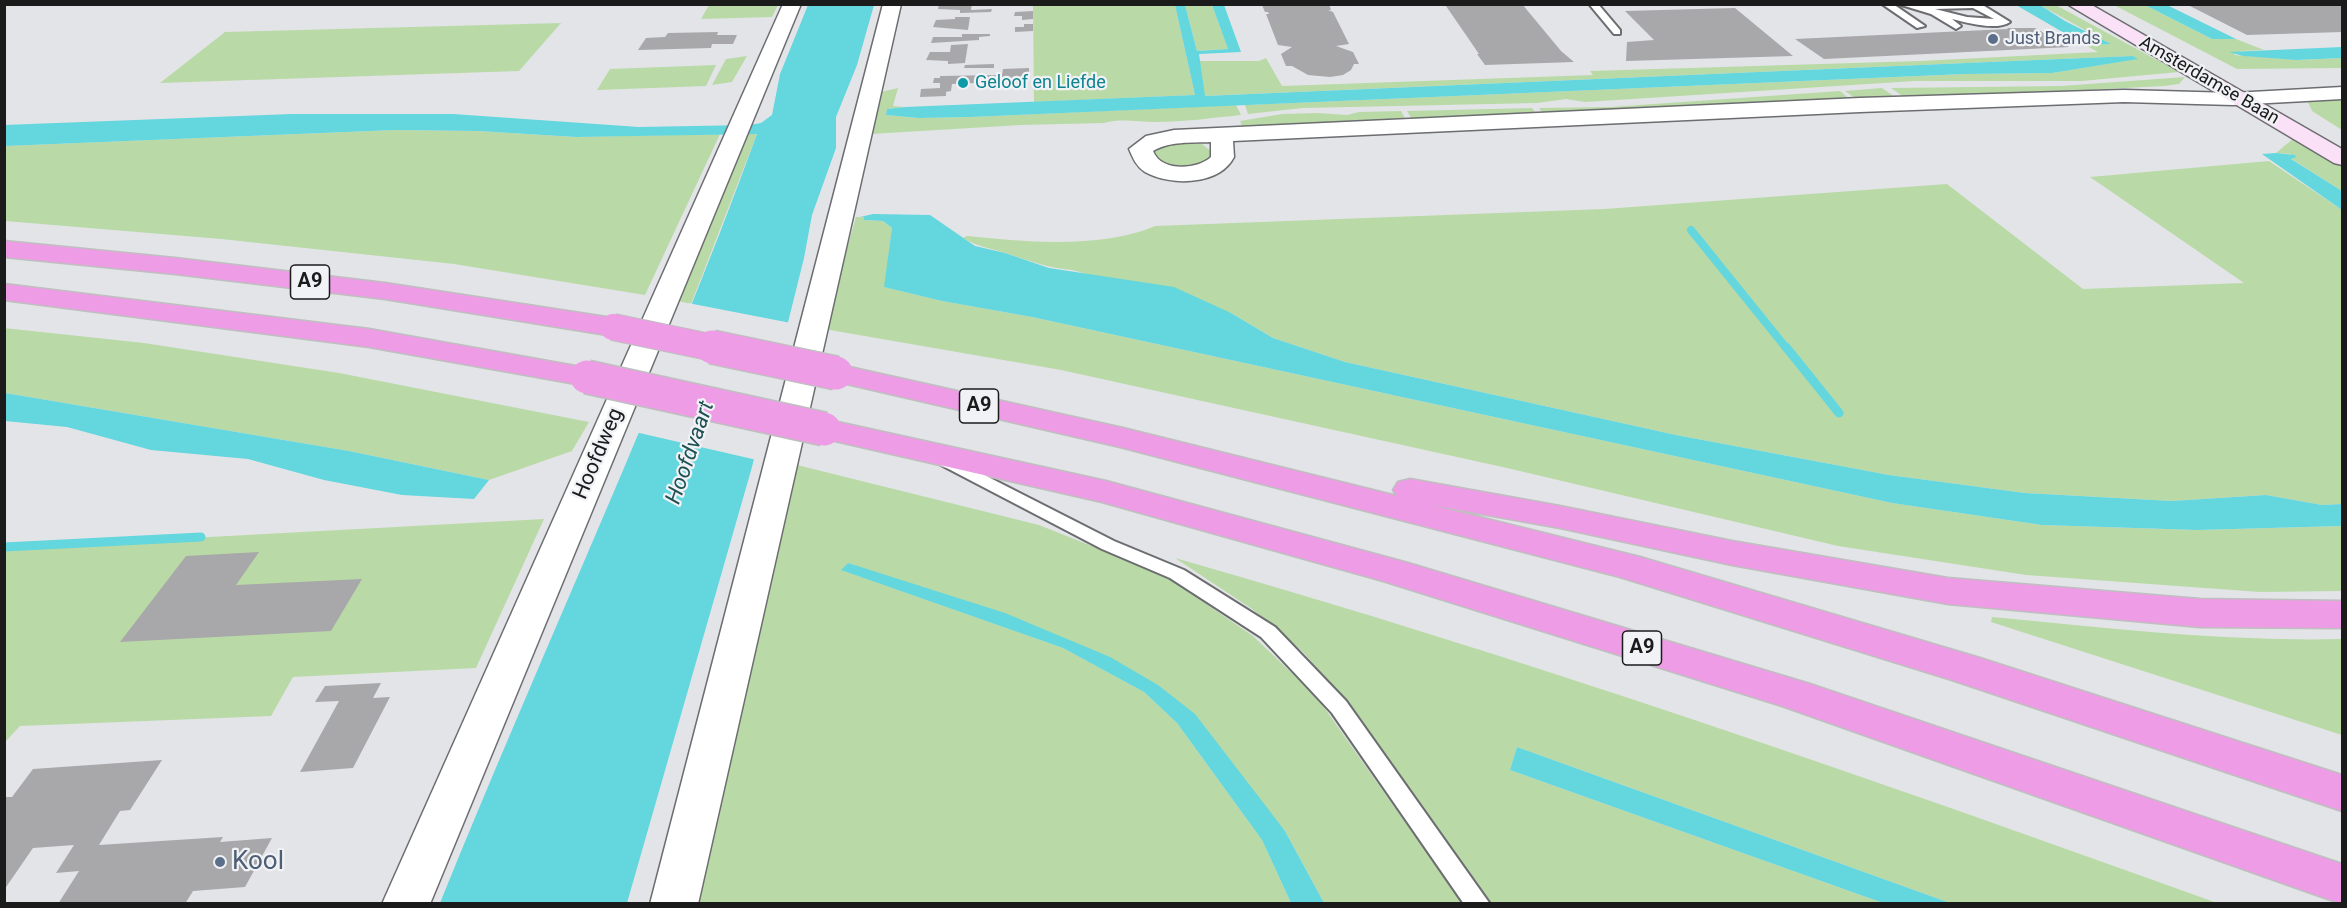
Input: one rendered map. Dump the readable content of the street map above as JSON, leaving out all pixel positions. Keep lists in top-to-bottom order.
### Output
{
  "streets": {
    "highway": ["A9"],
    "main road": ["Amsterdamse Baan"],
    "street": ["Hoofdweg"]
  },
  "water": ["Hoofdvaart"],
  "places": ["Just Brands", "Geloof en Liefde", "Kool"]
}
